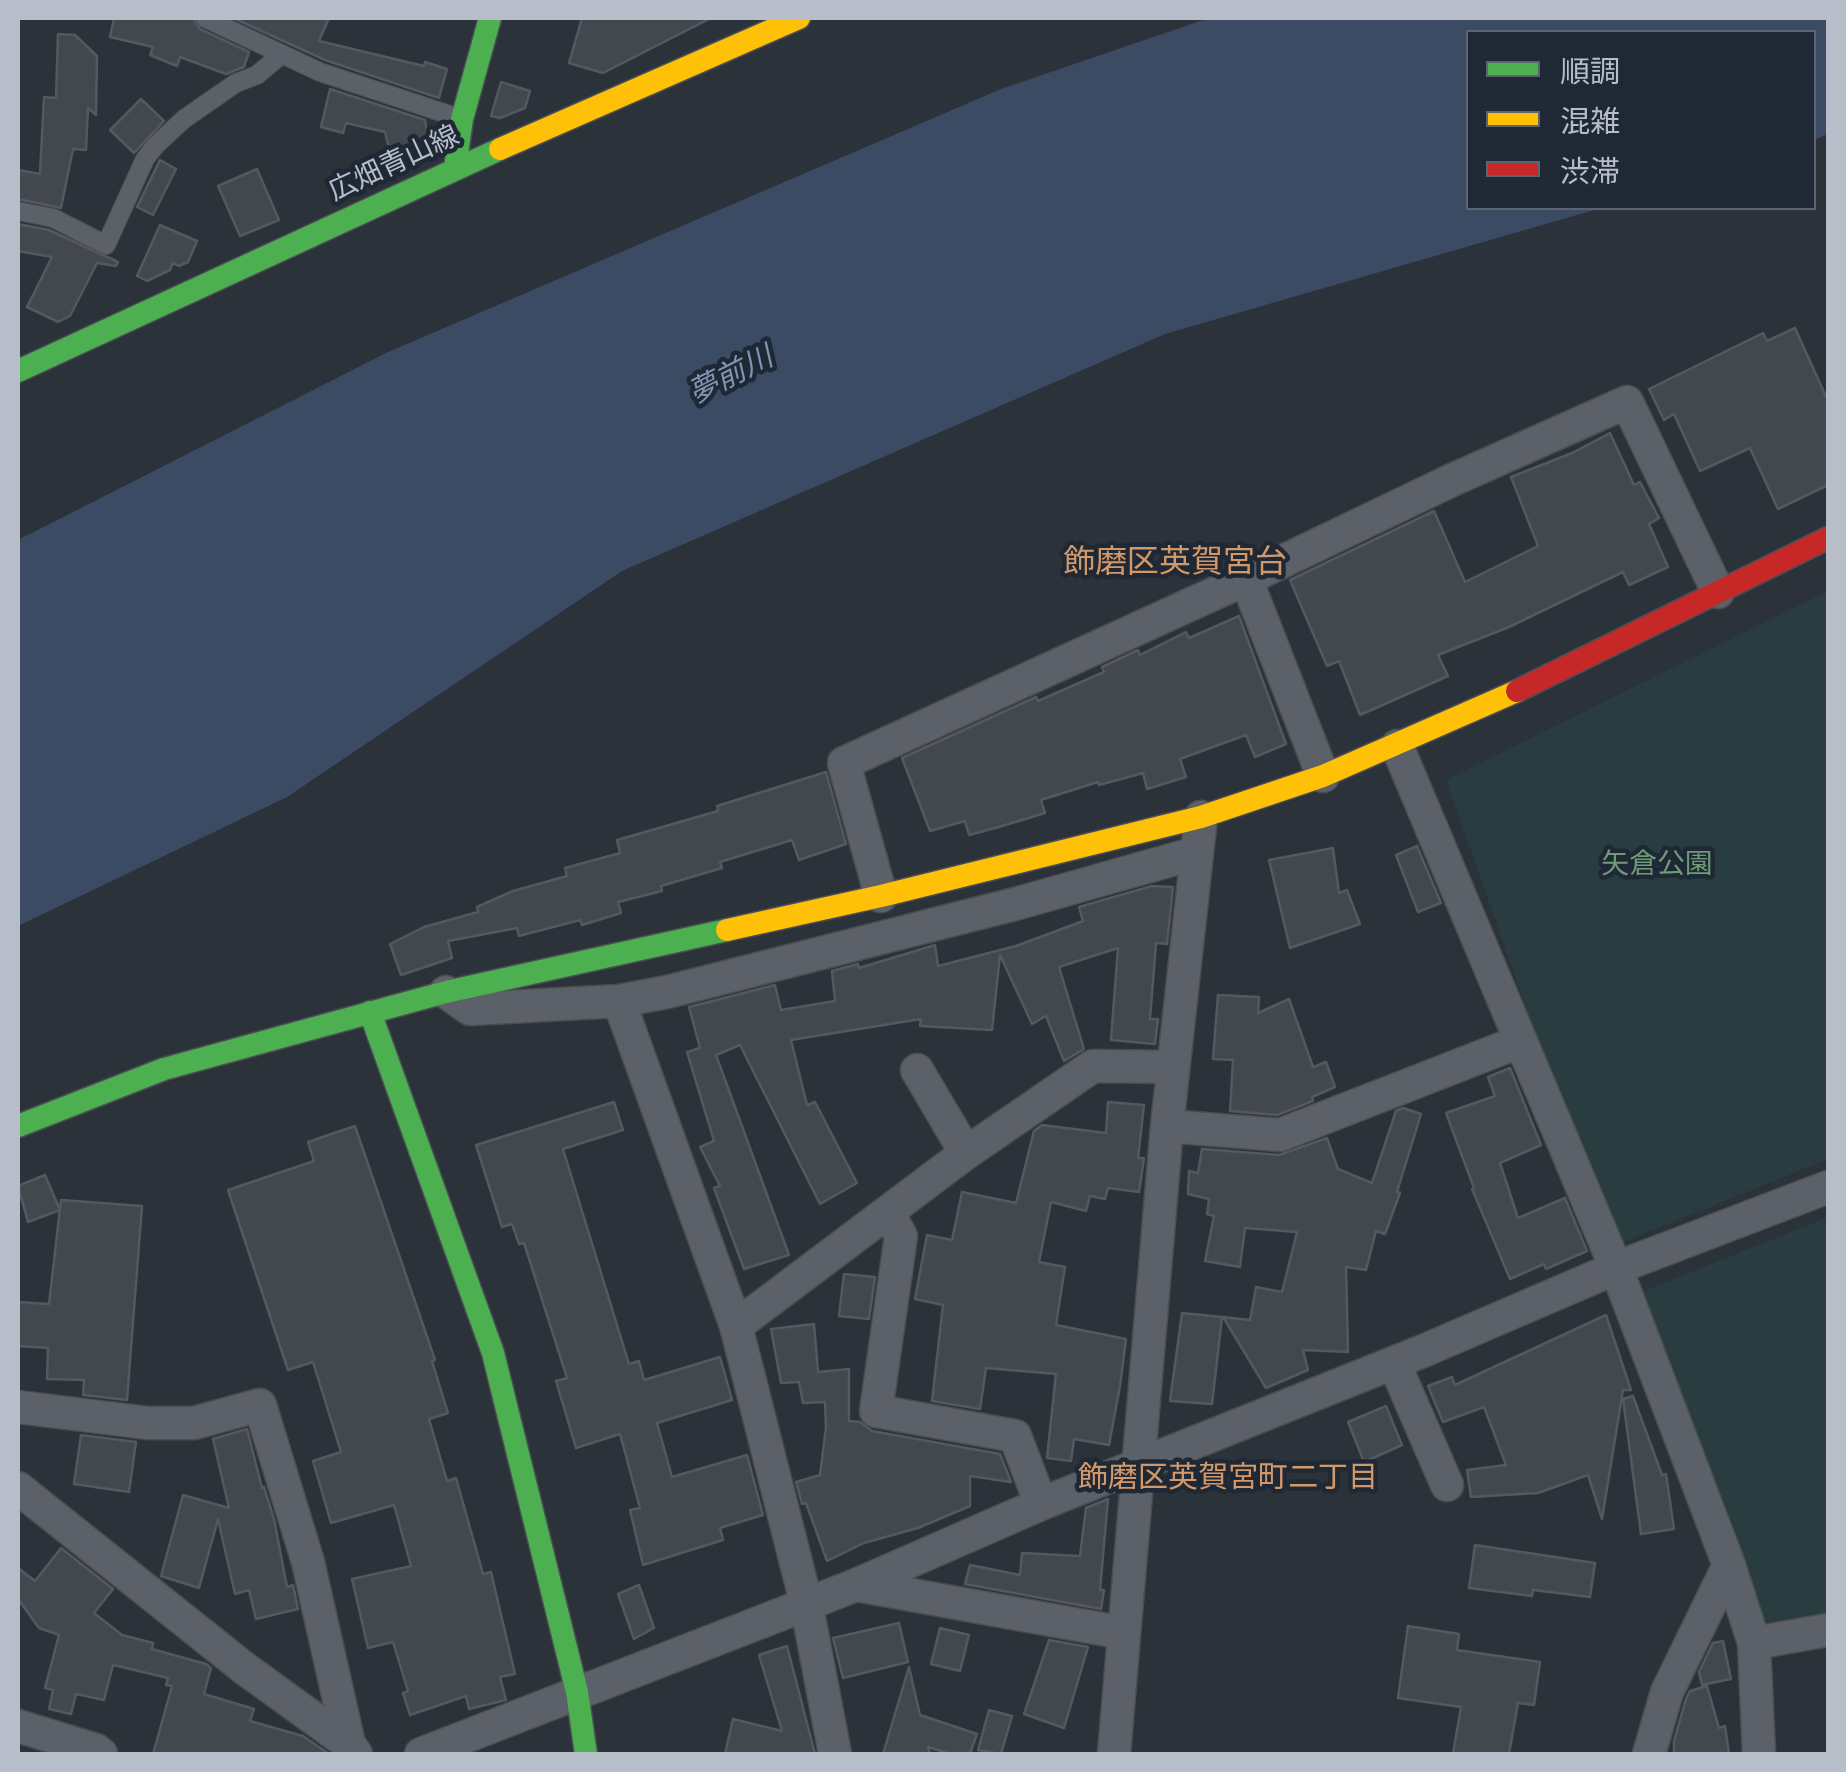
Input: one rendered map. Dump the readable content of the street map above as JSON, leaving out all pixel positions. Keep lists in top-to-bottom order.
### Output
{
  "streets": {
    "street": ["広畑青山線"]
  },
  "districts": ["飾磨区英賀宮台", "飾磨区英賀宮町二丁目"],
  "water": ["夢前川"],
  "parks": ["矢倉公園"],
  "legend": ["順調", "混雑", "渋滞"]
}
